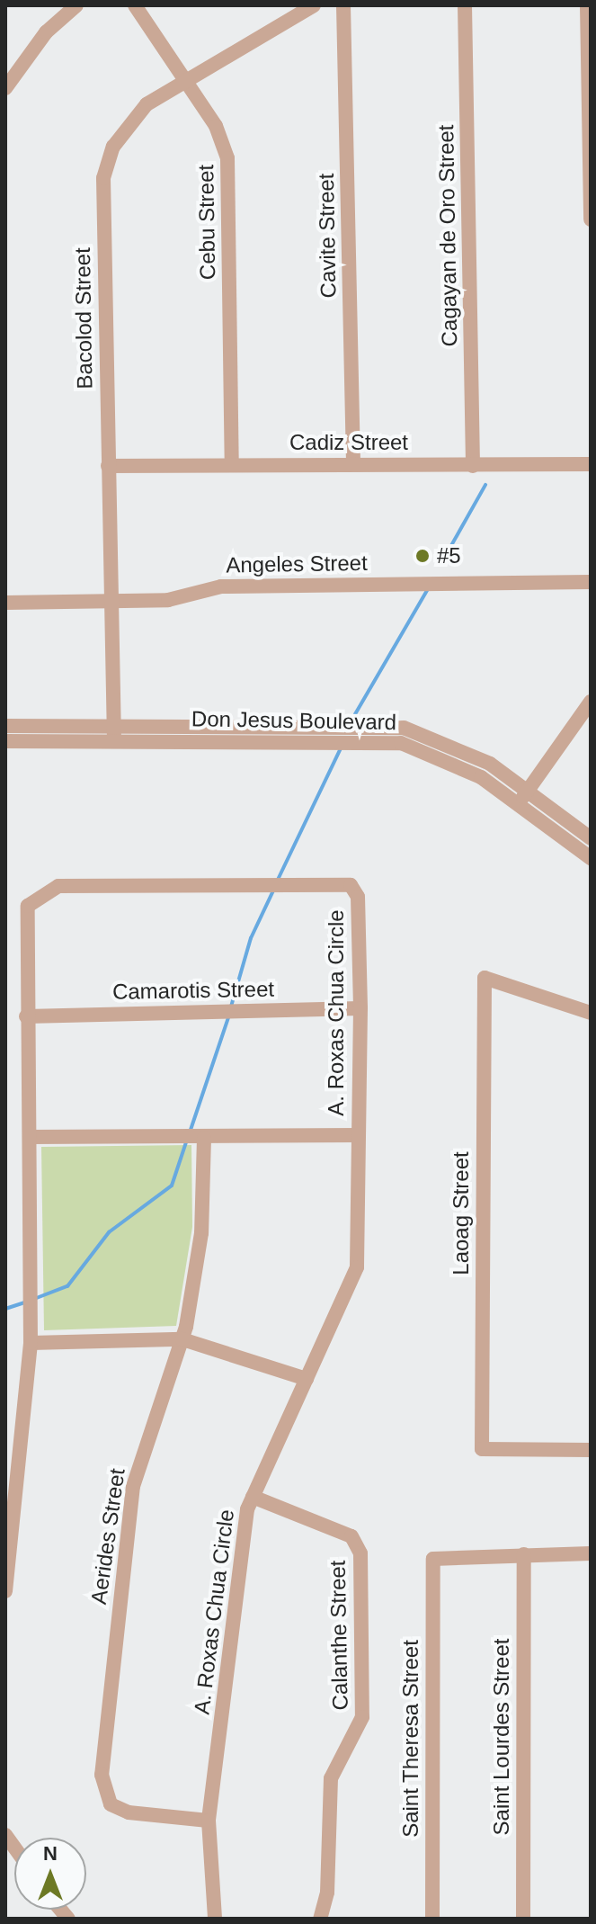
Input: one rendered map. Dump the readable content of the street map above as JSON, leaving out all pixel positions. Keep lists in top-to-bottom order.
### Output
{
  "streets": {
    "street": [
      "Cebu Street",
      "Cavite Street",
      "Cagayan de Oro Street",
      "Bacolod Street",
      "Cadiz Street",
      "Angeles Street",
      "Don Jesus Boulevard",
      "Camarotis Street",
      "A. Roxas Chua Circle",
      "Laoag Street",
      "Aerides Street",
      "Calanthe Street",
      "Saint Lourdes Street",
      "Saint Theresa Street"
    ]
  },
  "crossings": [
    ["Cebu Street", "Bacolod Street"],
    ["Cebu Street", "Cadiz Street"],
    ["Cavite Street", "Cadiz Street"],
    ["Cagayan de Oro Street", "Cadiz Street"],
    ["Bacolod Street", "Cadiz Street"],
    ["Bacolod Street", "Angeles Street"],
    ["Bacolod Street", "Don Jesus Boulevard"],
    ["Camarotis Street", "A. Roxas Chua Circle"],
    ["A. Roxas Chua Circle", "Aerides Street"],
    ["A. Roxas Chua Circle", "Calanthe Street"],
    ["Saint Lourdes Street", "Saint Theresa Street"]
  ],
  "places": ["#5"],
  "north": "top"
}
